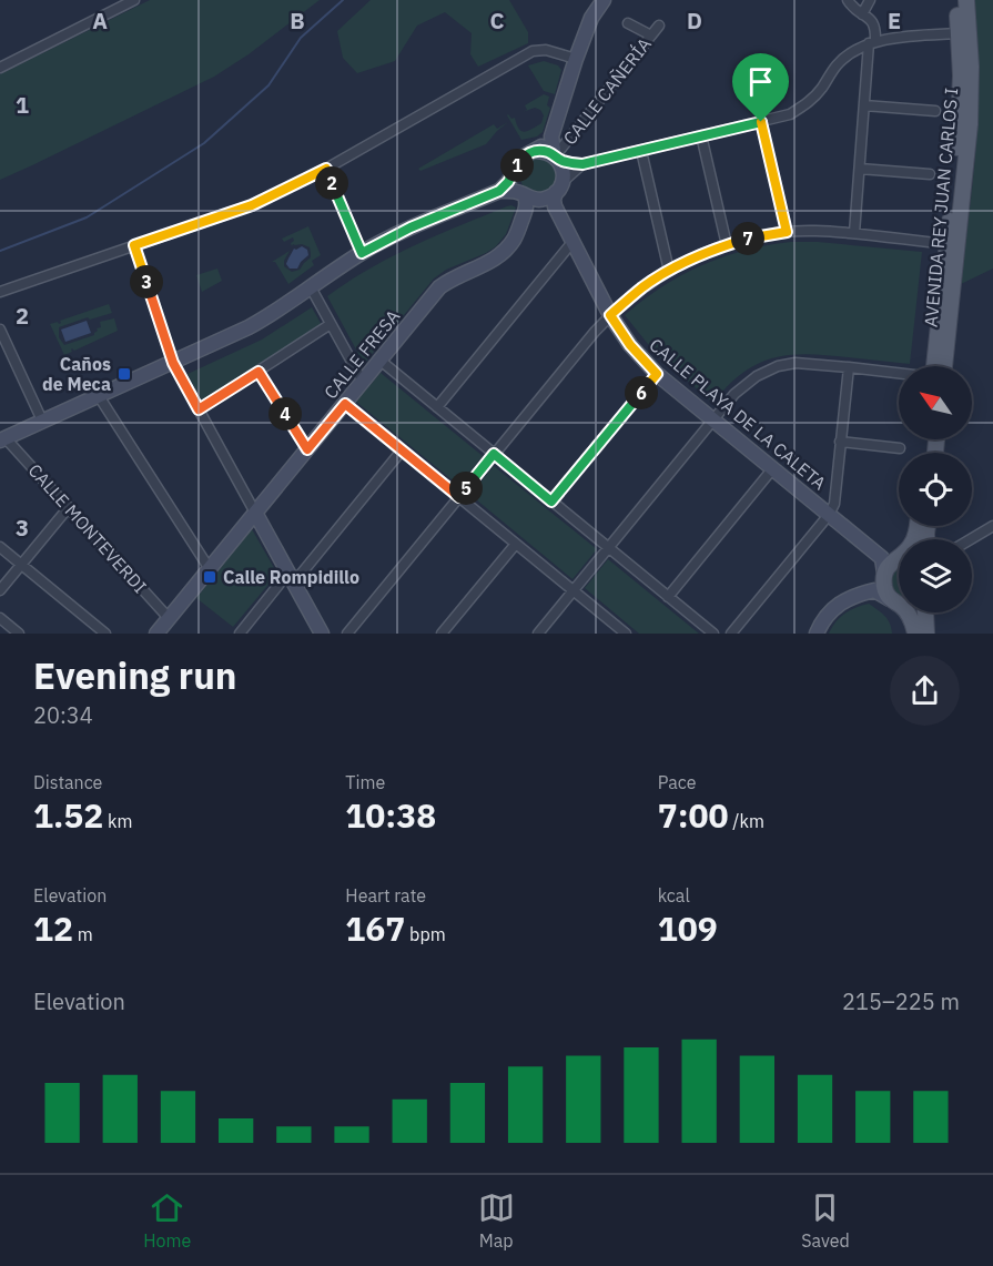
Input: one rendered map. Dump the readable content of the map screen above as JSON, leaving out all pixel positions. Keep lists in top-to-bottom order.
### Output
{
  "streets": {
    "main road": ["AVENIDA REY JUAN CARLOS I"],
    "street": [
      "CALLE CAÑERÍA",
      "CALLE FRESA",
      "CALLE PLAYA DE LA CALETA",
      "CALLE MONTEVERDI"
    ]
  },
  "crossings": [
    ["CALLE CAÑERÍA", "CALLE FRESA"],
    ["CALLE CAÑERÍA", "CALLE PLAYA DE LA CALETA"],
    ["CALLE FRESA", "CALLE PLAYA DE LA CALETA"],
    ["CALLE FRESA", "CALLE MONTEVERDI"]
  ],
  "places": {
    "transit": ["Caños de Meca", "Calle Rompidillo"]
  },
  "north": "top left",
  "page": {
    "pins": [
      "1",
      "2",
      "7",
      "3",
      "6",
      "4",
      "5"
    ],
    "heading": ["Evening run", "20:34"],
    "stats": [
      ["Distance", "1.52 km"],
      ["Time", "10:38"],
      ["Pace", "7:00 /km"],
      ["Elevation", "12 m"],
      ["Heart rate", "167 bpm"],
      ["kcal", "109"]
    ],
    "chart": ["Elevation", "215–225 m"],
    "tabs": ["Home", "Map", "Saved"]
  },
  "grid": {
    "columns": [
      "A",
      "B",
      "C",
      "D",
      "E"
    ],
    "rows": ["1", "2", "3"]
  }
}
